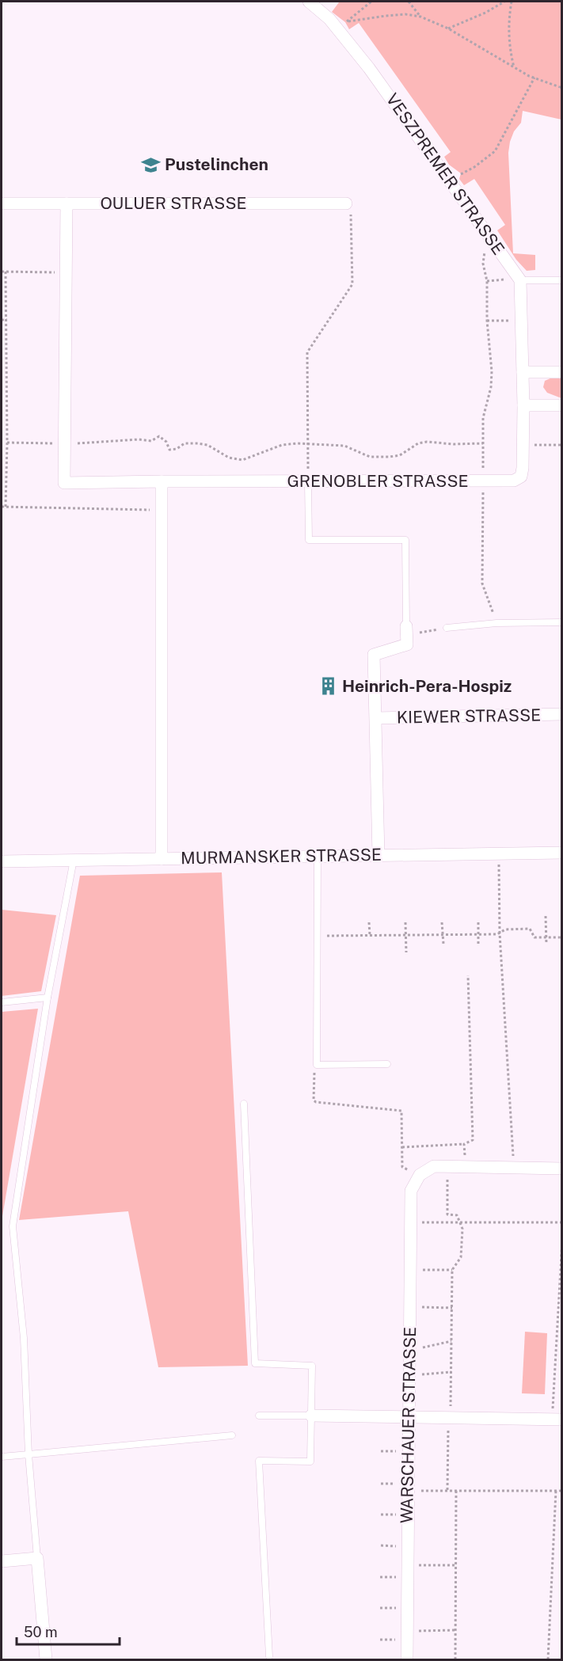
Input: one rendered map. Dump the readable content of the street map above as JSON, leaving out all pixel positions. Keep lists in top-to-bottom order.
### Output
{
  "streets": {
    "street": [
      "VESZPREMER STRASSE",
      "OULUER STRASSE",
      "GRENOBLER STRASSE",
      "KIEWER STRASSE",
      "MURMANSKER STRASSE",
      "WARSCHAUER STRASSE"
    ]
  },
  "crossings": [
    ["OULUER STRASSE", "GRENOBLER STRASSE"],
    ["KIEWER STRASSE", "MURMANSKER STRASSE"]
  ],
  "places": {
    "school or university": ["Pustelinchen"],
    "building": ["Heinrich-Pera-Hospiz"]
  },
  "scale_bar": "50 m"
}
